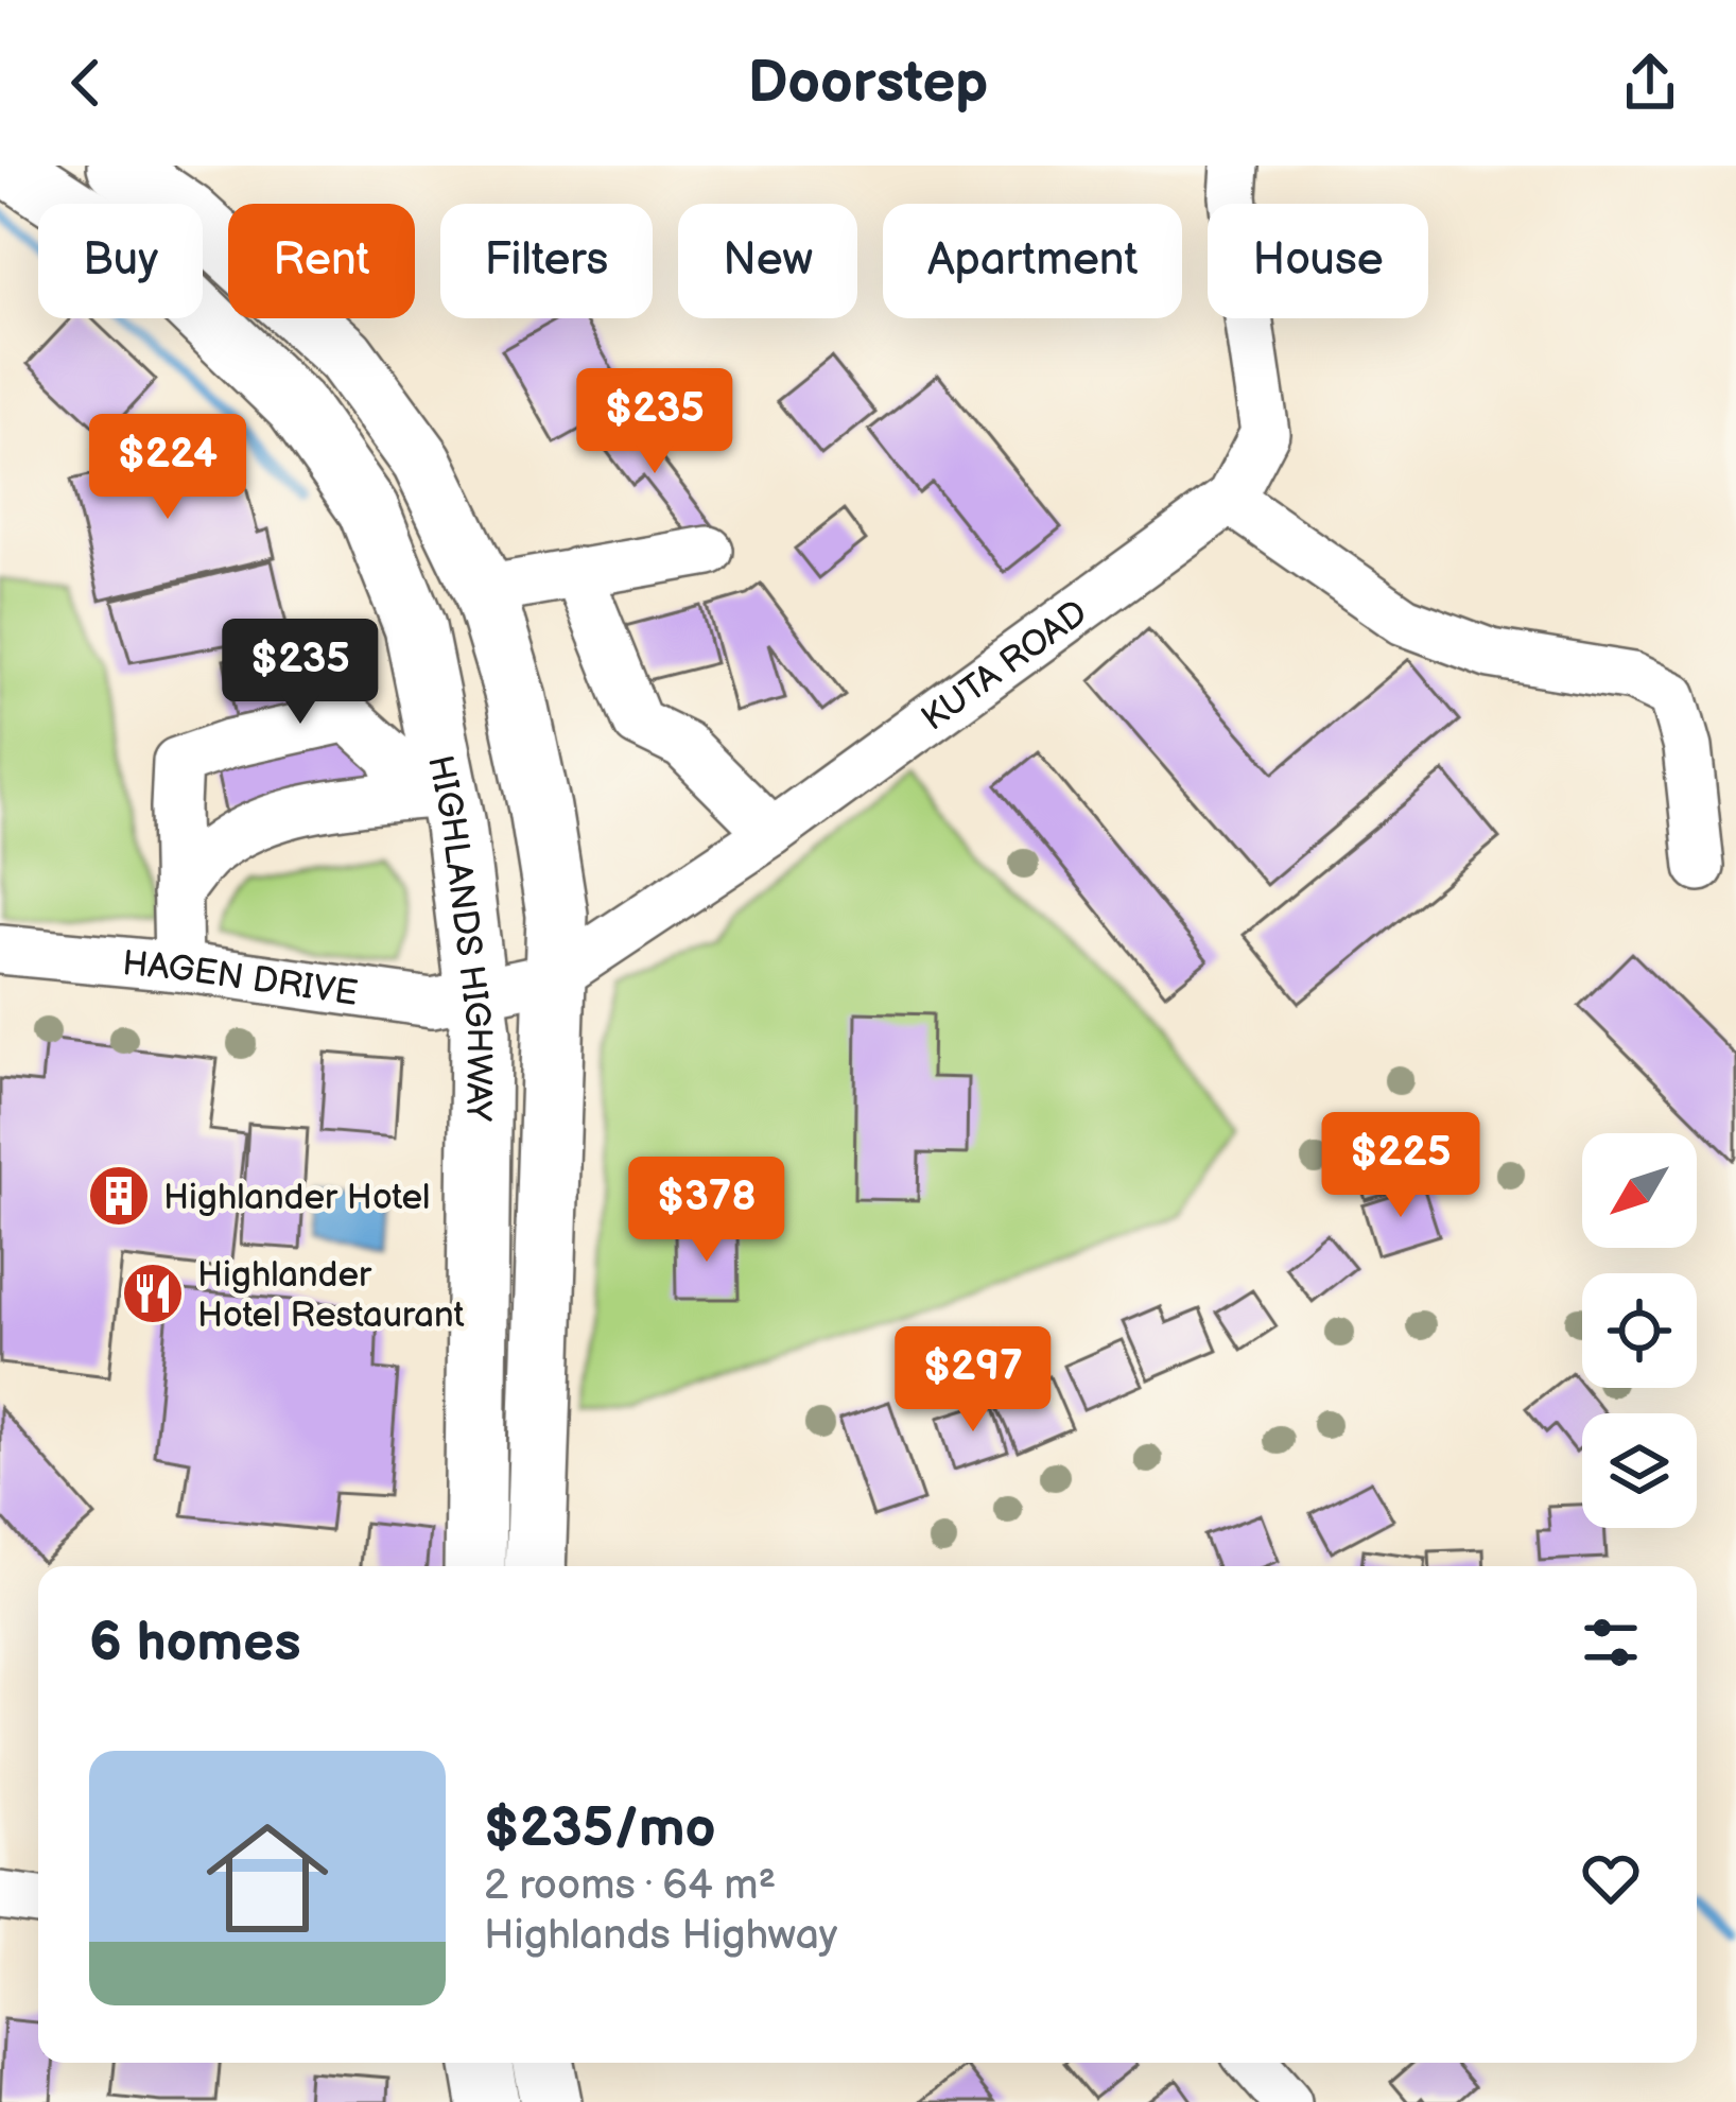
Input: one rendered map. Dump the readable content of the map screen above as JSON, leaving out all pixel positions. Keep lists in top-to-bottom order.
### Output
{
  "streets": {
    "main road": ["HIGHLANDS HIGHWAY"],
    "street": ["KUTA ROAD", "HAGEN DRIVE"]
  },
  "crossings": [
    ["KUTA ROAD", "HIGHLANDS HIGHWAY"],
    ["KUTA ROAD", "HAGEN DRIVE"],
    ["HIGHLANDS HIGHWAY", "HAGEN DRIVE"]
  ],
  "places": {
    "building": ["Highlander Hotel"],
    "restaurant": ["Highlander Hotel Restaurant"]
  },
  "north": "bottom left",
  "page": {
    "header": "Doorstep",
    "chip": [
      "Buy",
      "Rent",
      "Filters",
      "New",
      "Apartment",
      "House"
    ],
    "price": [
      "$235",
      "$224",
      "$235",
      "$225",
      "$378",
      "$297"
    ],
    "heading": "6 homes",
    "list": [
      {
        "name": "$235/mo",
        "note": "2 rooms · 64 m² · Highlands Highway"
      }
    ]
  }
}
